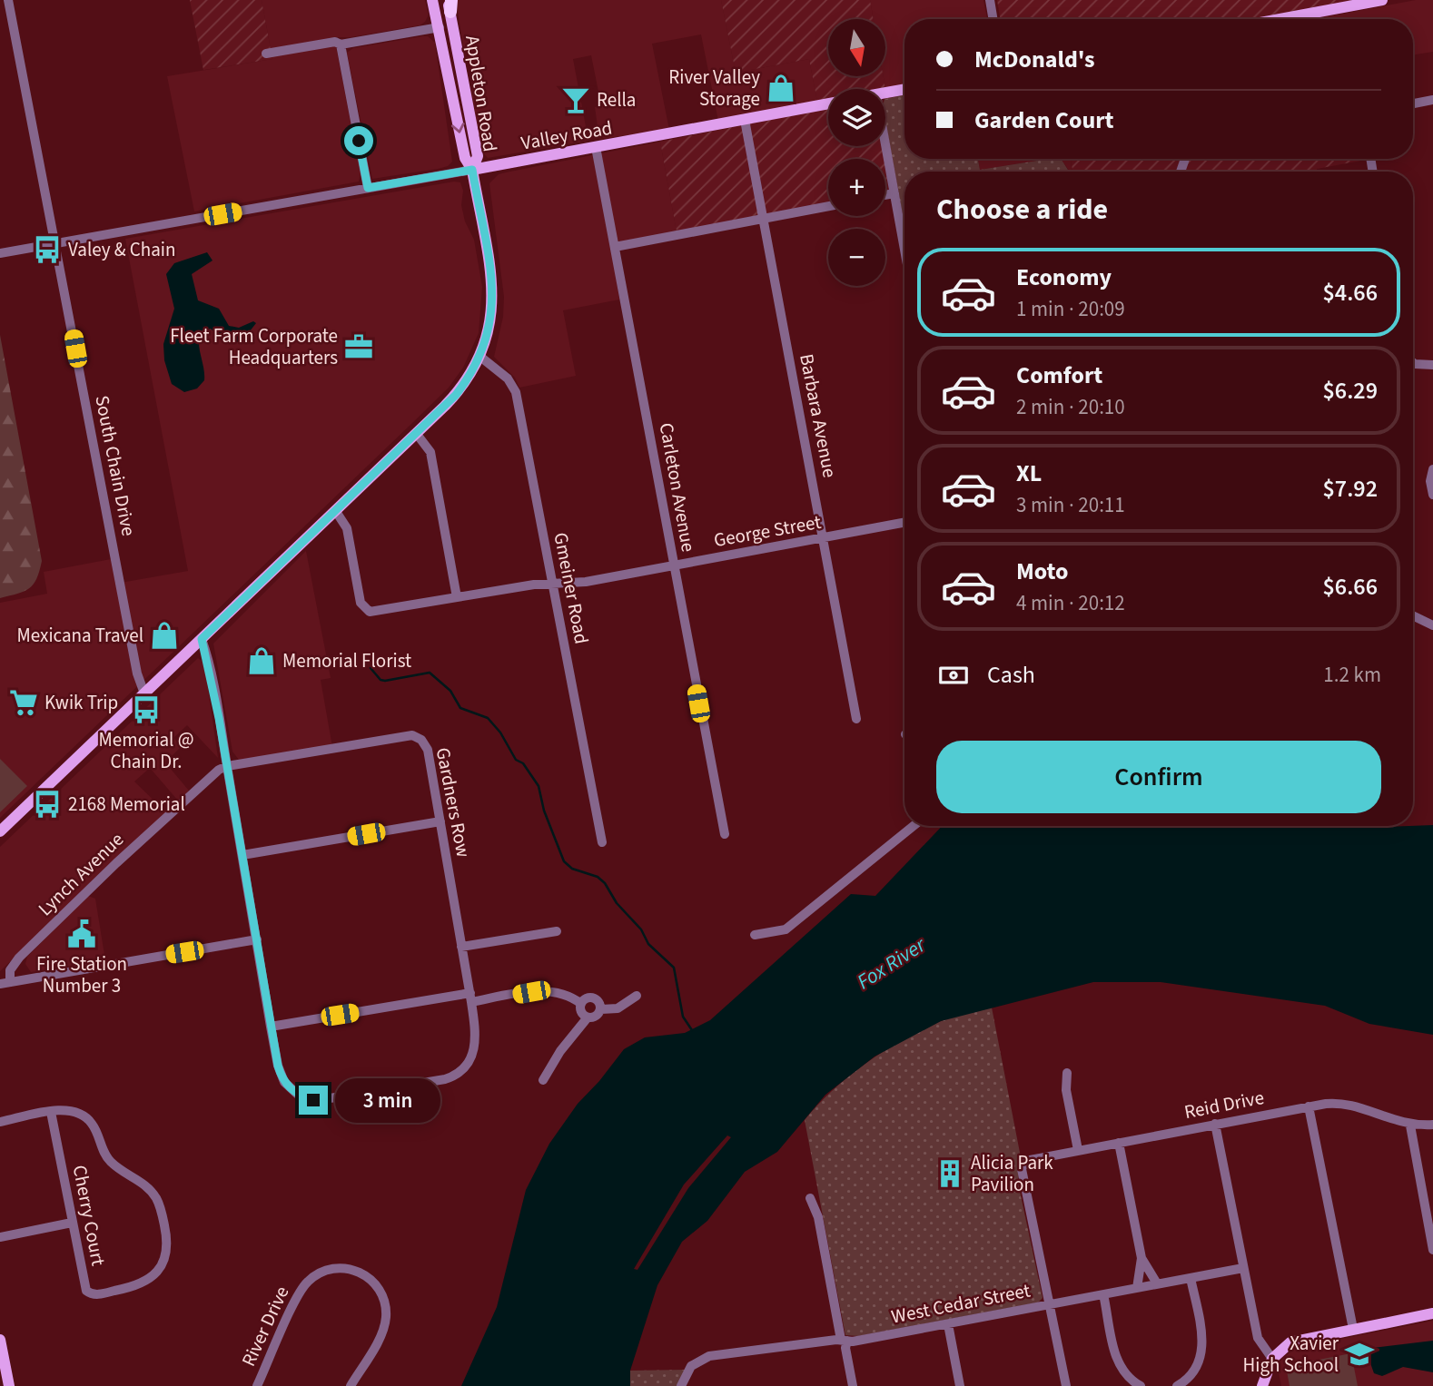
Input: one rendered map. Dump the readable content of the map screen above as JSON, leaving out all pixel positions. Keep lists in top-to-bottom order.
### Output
{
  "streets": {
    "main road": ["Appleton Road", "Valley Road"],
    "street": [
      "Barbara Avenue",
      "South Chain Drive",
      "Carleton Avenue",
      "George Street",
      "Gmeiner Road",
      "Gardners Row",
      "Lynch Avenue",
      "Reid Drive",
      "Cherry Court",
      "West Cedar Street",
      "River Drive"
    ]
  },
  "crossings": [
    ["Appleton Road", "Valley Road"],
    ["Valley Road", "Barbara Avenue"],
    ["Valley Road", "South Chain Drive"],
    ["Valley Road", "Carleton Avenue"],
    ["Barbara Avenue", "George Street"],
    ["Carleton Avenue", "George Street"],
    ["George Street", "Gmeiner Road"],
    ["Gardners Row", "Lynch Avenue"],
    ["Reid Drive", "West Cedar Street"]
  ],
  "water": ["Fox River"],
  "places": {
    "shop": ["River Valley Storage", "Mexicana Travel", "Memorial Florist"],
    "bar": ["Rella"],
    "bus stop": ["Valey & Chain", "Memorial @ Chain Dr.", "2168 Memorial"],
    "office": ["Fleet Farm Corporate Headquarters"],
    "supermarket": ["Kwik Trip"],
    "public building": ["Fire Station Number 3"],
    "building": ["Alicia Park Pavilion"],
    "school or university": ["Xavier High School"]
  },
  "north": "bottom",
  "page": {
    "map_buttons": ["+", "−"],
    "banner": ["McDonald's", "Garden Court"],
    "heading": "Choose a ride",
    "list": [
      {
        "name": "Economy",
        "note": "1 min · 20:09",
        "value": "$4.66"
      },
      {
        "name": "Comfort",
        "note": "2 min · 20:10",
        "value": "$6.29"
      },
      {
        "name": "XL",
        "note": "3 min · 20:11",
        "value": "$7.92"
      },
      {
        "name": "Moto",
        "note": "4 min · 20:12",
        "value": "$6.66"
      }
    ],
    "pay": ["Cash", "1.2 km"],
    "buttons": "Confirm",
    "bubble": "3 min"
  }
}
